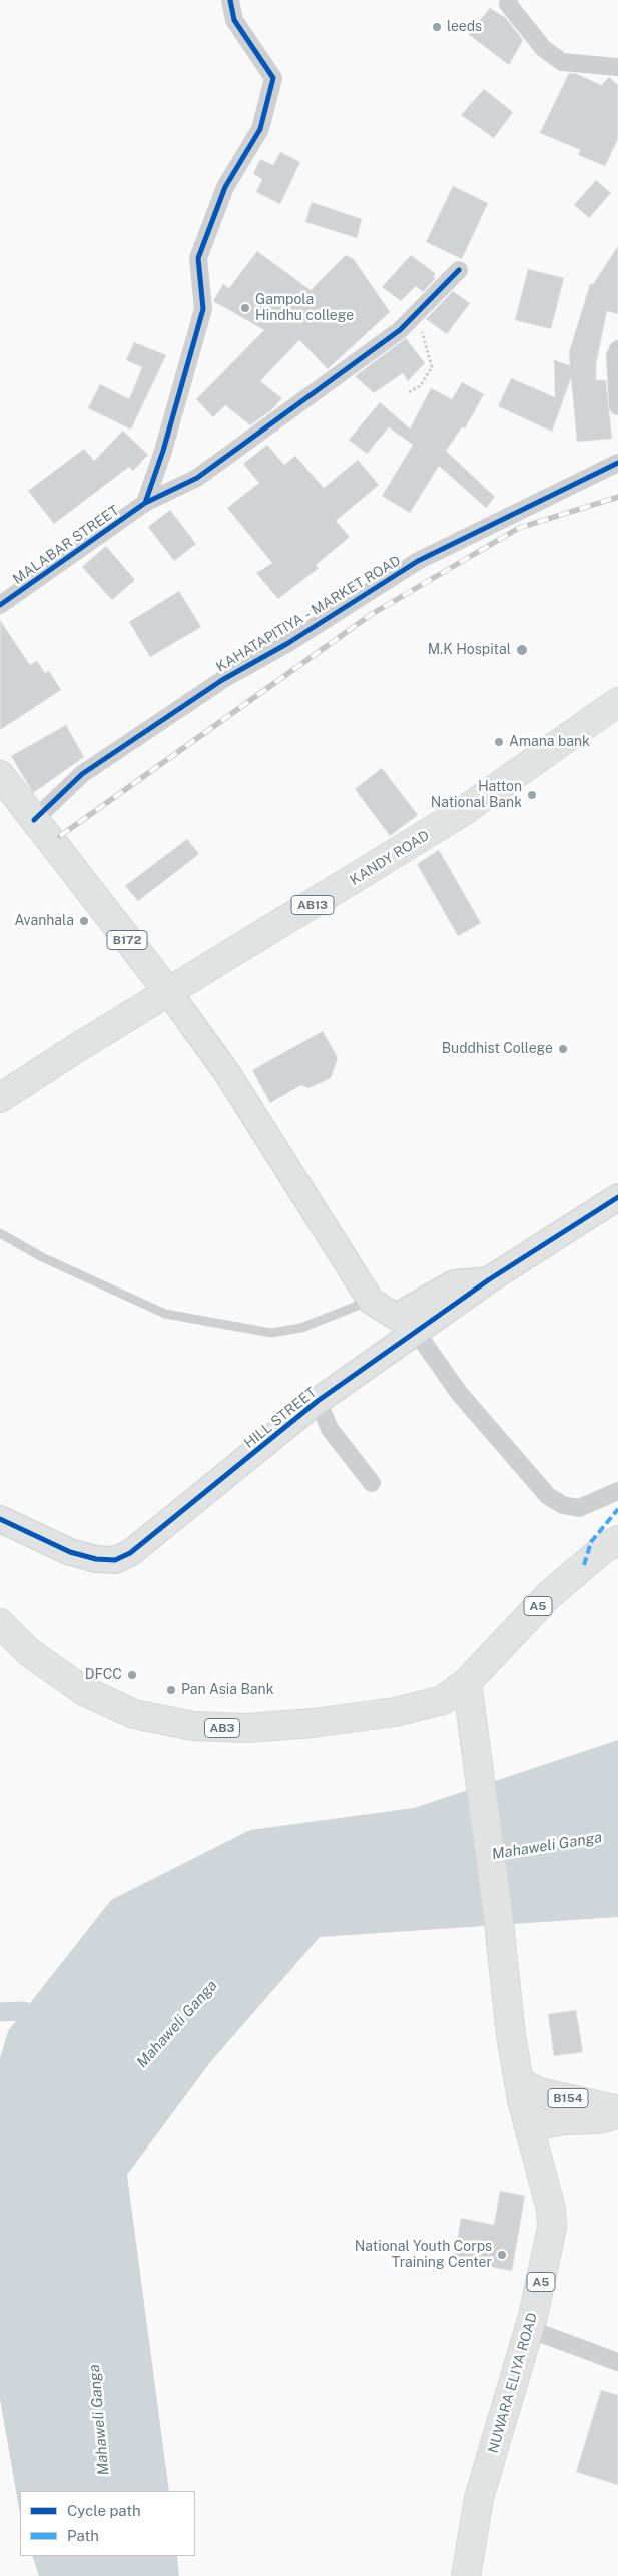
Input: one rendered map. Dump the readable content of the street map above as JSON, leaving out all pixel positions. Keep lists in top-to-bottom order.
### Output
{
  "streets": {
    "main road": [
      "KANDY ROAD",
      "AB13",
      "B172",
      "A5",
      "AB3",
      "B154",
      "NUWARA ELIYA ROAD"
    ],
    "street": ["MALABAR STREET", "KAHATAPITIYA - MARKET ROAD", "HILL STREET"]
  },
  "crossings": [
    ["KAHATAPITIYA - MARKET ROAD", "B172"],
    ["KANDY ROAD", "B172"],
    ["A5", "AB3"],
    ["A5", "NUWARA ELIYA ROAD"],
    ["AB3", "NUWARA ELIYA ROAD"],
    ["B154", "NUWARA ELIYA ROAD"]
  ],
  "water": ["Mahaweli Ganga"],
  "places": [
    "leeds",
    "Gampola Hindhu college",
    "M.K Hospital",
    "Amana bank",
    "Hatton National Bank",
    "Avanhala",
    "Buddhist College",
    "DFCC",
    "Pan Asia Bank",
    "National Youth Corps Training Center"
  ],
  "legend": ["Cycle path", "Path"]
}
